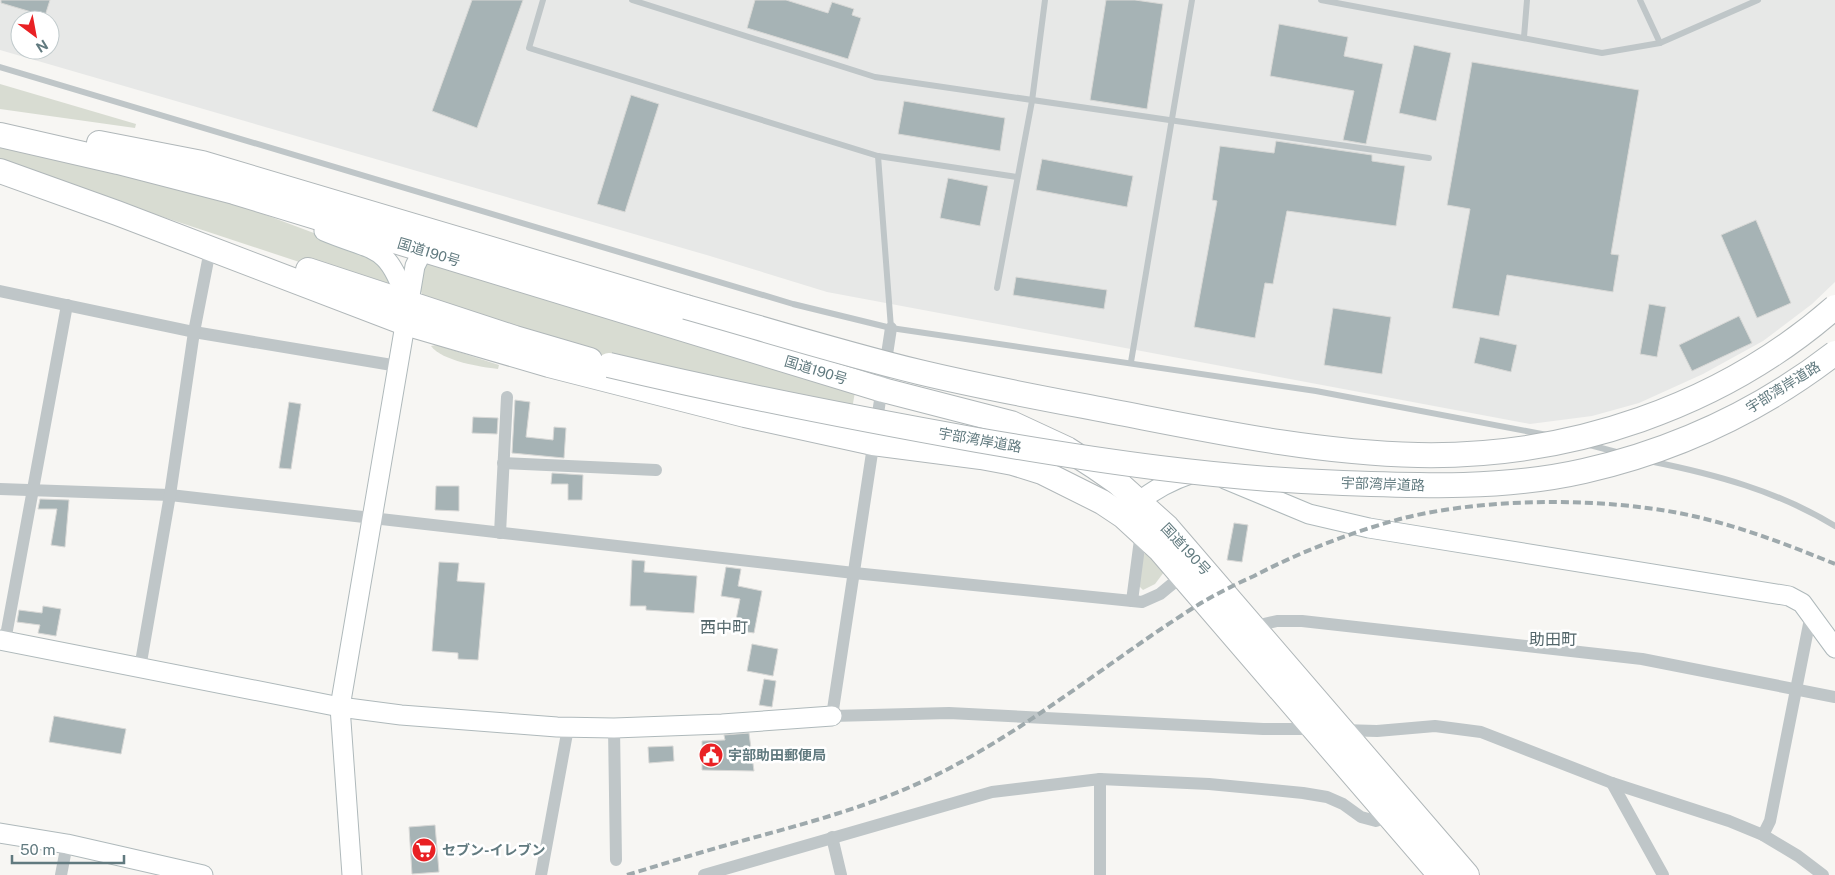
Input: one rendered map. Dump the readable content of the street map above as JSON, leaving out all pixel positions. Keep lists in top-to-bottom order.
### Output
{
  "streets": {
    "highway": ["国道190号", "宇部湾岸道路"]
  },
  "crossings": [
    ["国道190号", "宇部湾岸道路"]
  ],
  "districts": ["西中町", "助田町"],
  "places": {
    "public building": ["宇部助田郵便局"],
    "supermarket": ["セブン-イレブン"]
  },
  "scale_bar": "50 m",
  "north": "bottom right"
}
